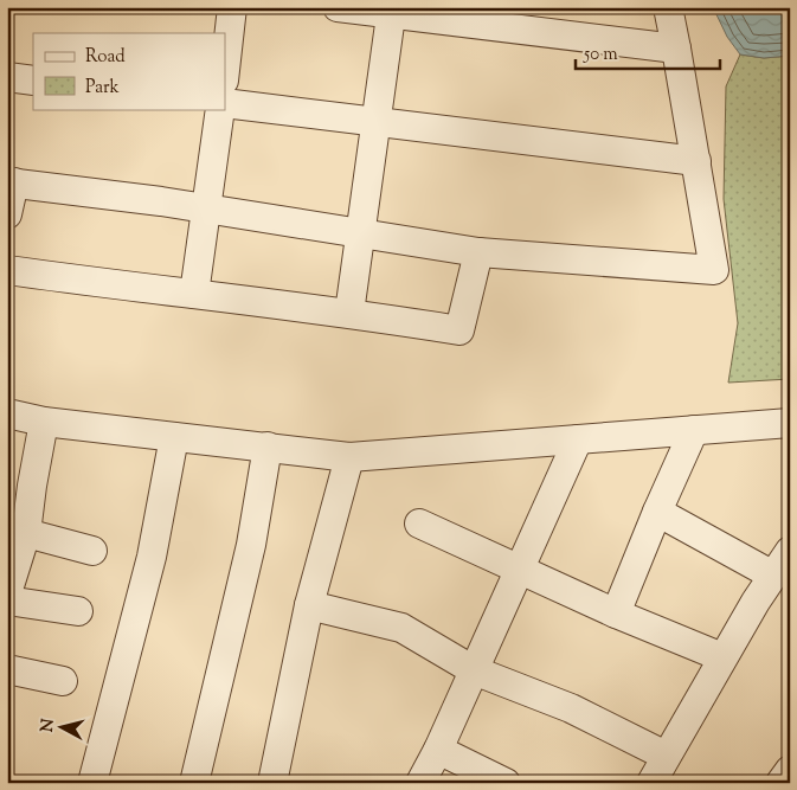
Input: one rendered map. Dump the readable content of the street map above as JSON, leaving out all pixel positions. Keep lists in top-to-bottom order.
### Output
{
  "legend": ["Road", "Park"],
  "scale_bar": "50 m",
  "north": "left"
}
